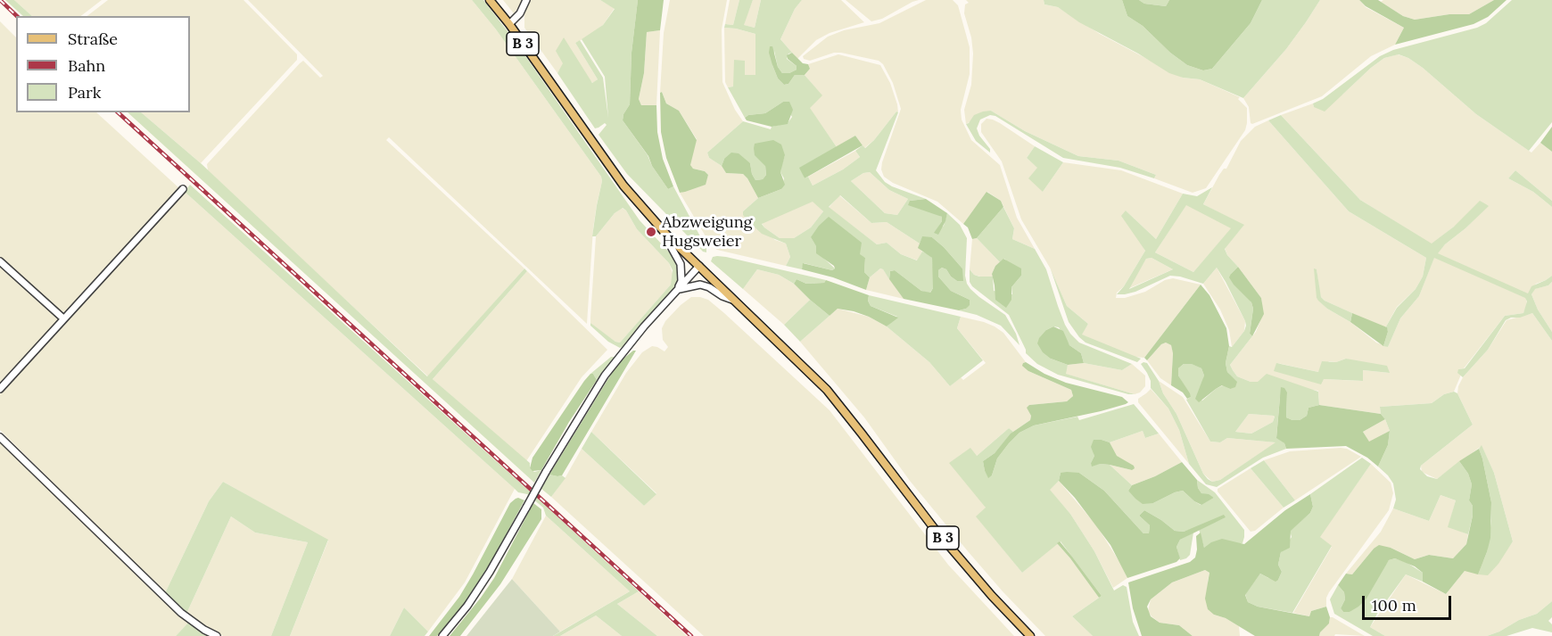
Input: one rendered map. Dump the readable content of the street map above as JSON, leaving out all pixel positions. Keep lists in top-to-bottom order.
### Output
{
  "streets": {
    "main road": ["B 3"]
  },
  "places": ["Abzweigung Hugsweier"],
  "legend": ["Straße", "Bahn", "Park"],
  "scale_bar": "100 m"
}
